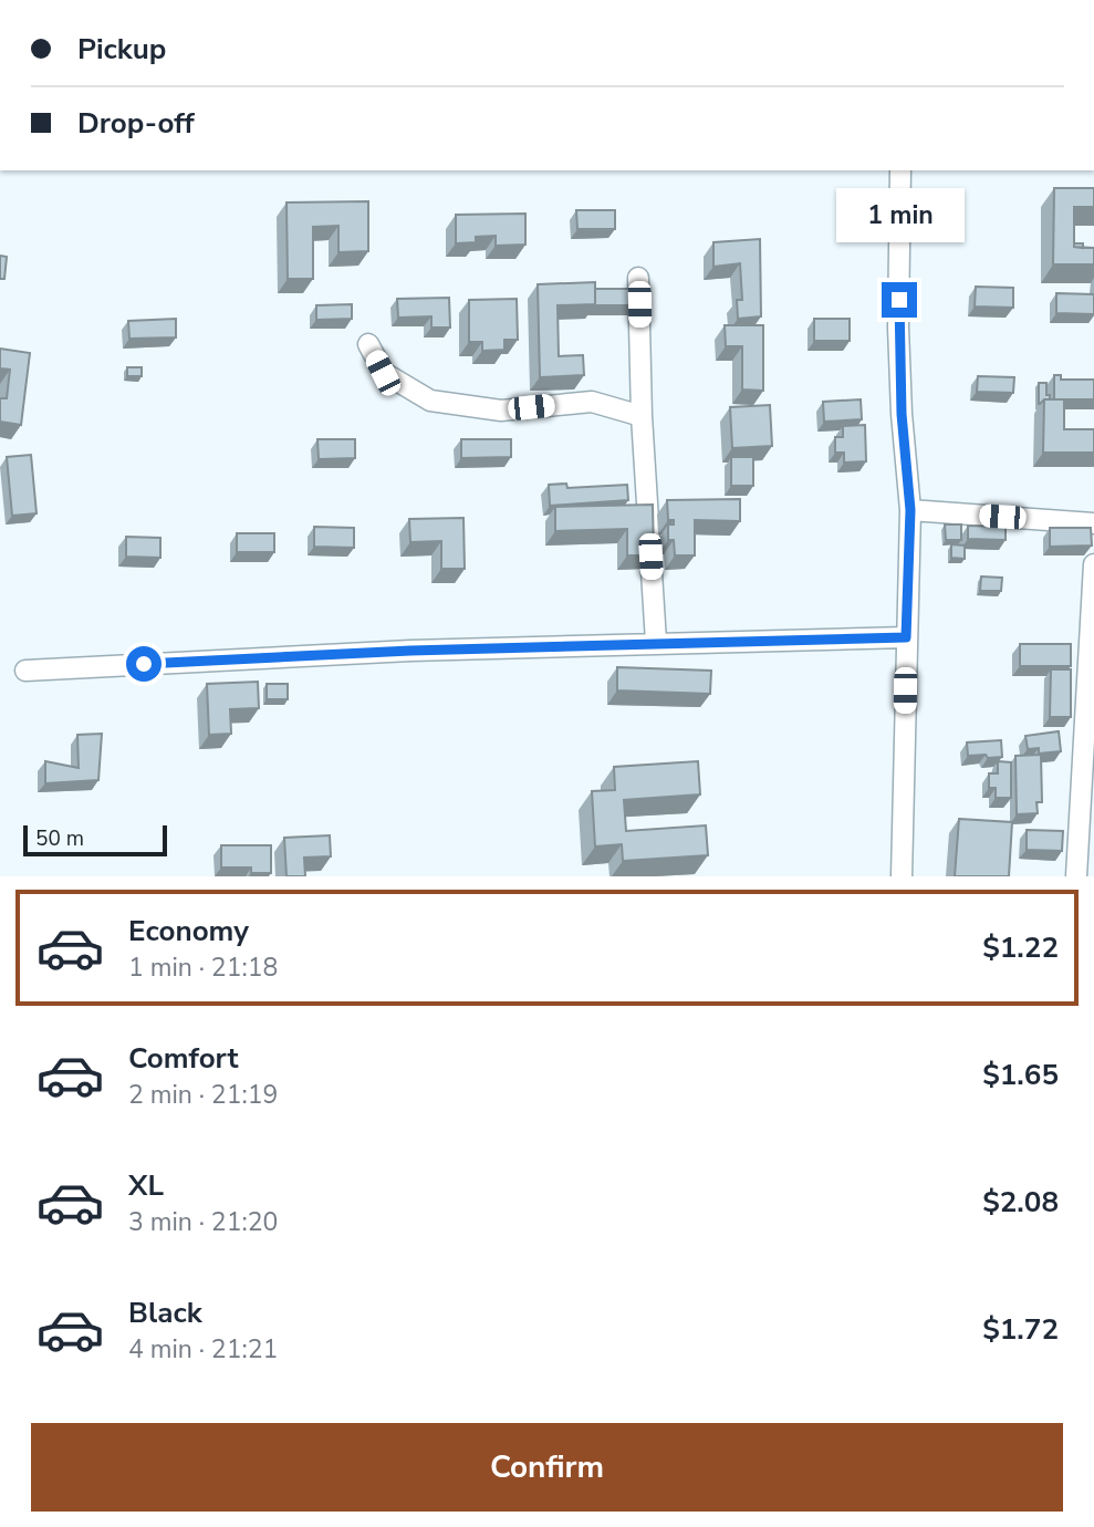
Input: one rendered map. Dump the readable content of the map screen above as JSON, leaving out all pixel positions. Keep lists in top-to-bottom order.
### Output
{
  "scale_bar": "50 m",
  "page": {
    "banner": ["Pickup", "Drop-off"],
    "bubble": "1 min",
    "scale": "50 m",
    "list": [
      {
        "name": "Economy",
        "note": "1 min · 21:18",
        "value": "$1.22"
      },
      {
        "name": "Comfort",
        "note": "2 min · 21:19",
        "value": "$1.65"
      },
      {
        "name": "XL",
        "note": "3 min · 21:20",
        "value": "$2.08"
      },
      {
        "name": "Black",
        "note": "4 min · 21:21",
        "value": "$1.72"
      }
    ],
    "buttons": "Confirm"
  }
}
